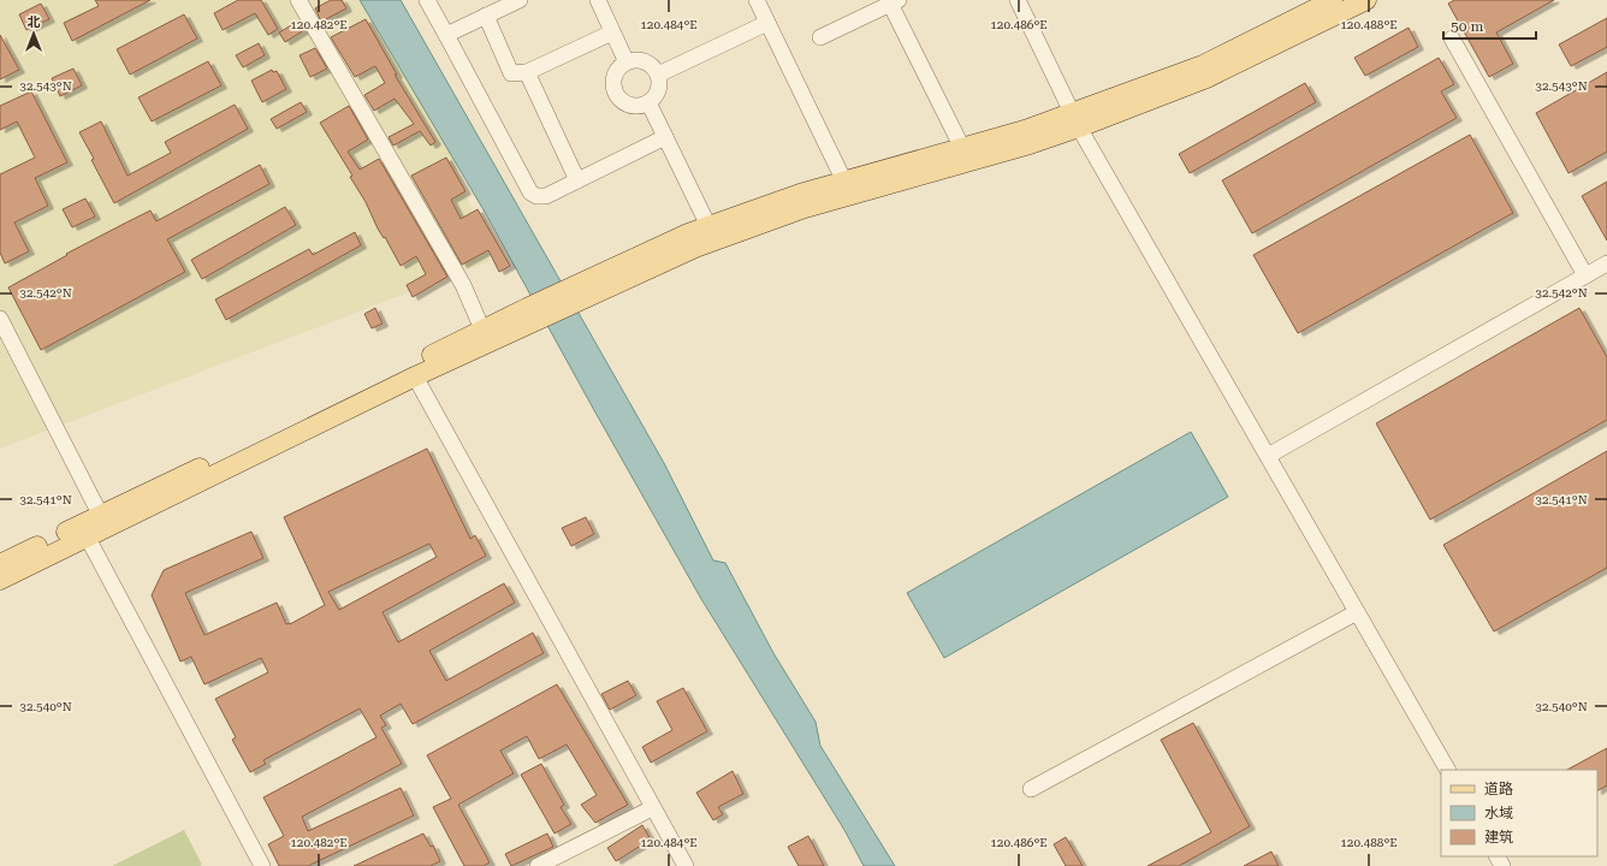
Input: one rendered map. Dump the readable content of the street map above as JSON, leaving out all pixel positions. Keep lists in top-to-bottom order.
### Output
{
  "legend": ["道路", "水域", "建筑"],
  "scale_bar": "50 m",
  "north": "top",
  "coordinates": [
    "120.482°E",
    "120.484°E",
    "120.486°E",
    "120.488°E",
    "32.543°N",
    "32.542°N",
    "32.541°N",
    "32.540°N"
  ]
}
